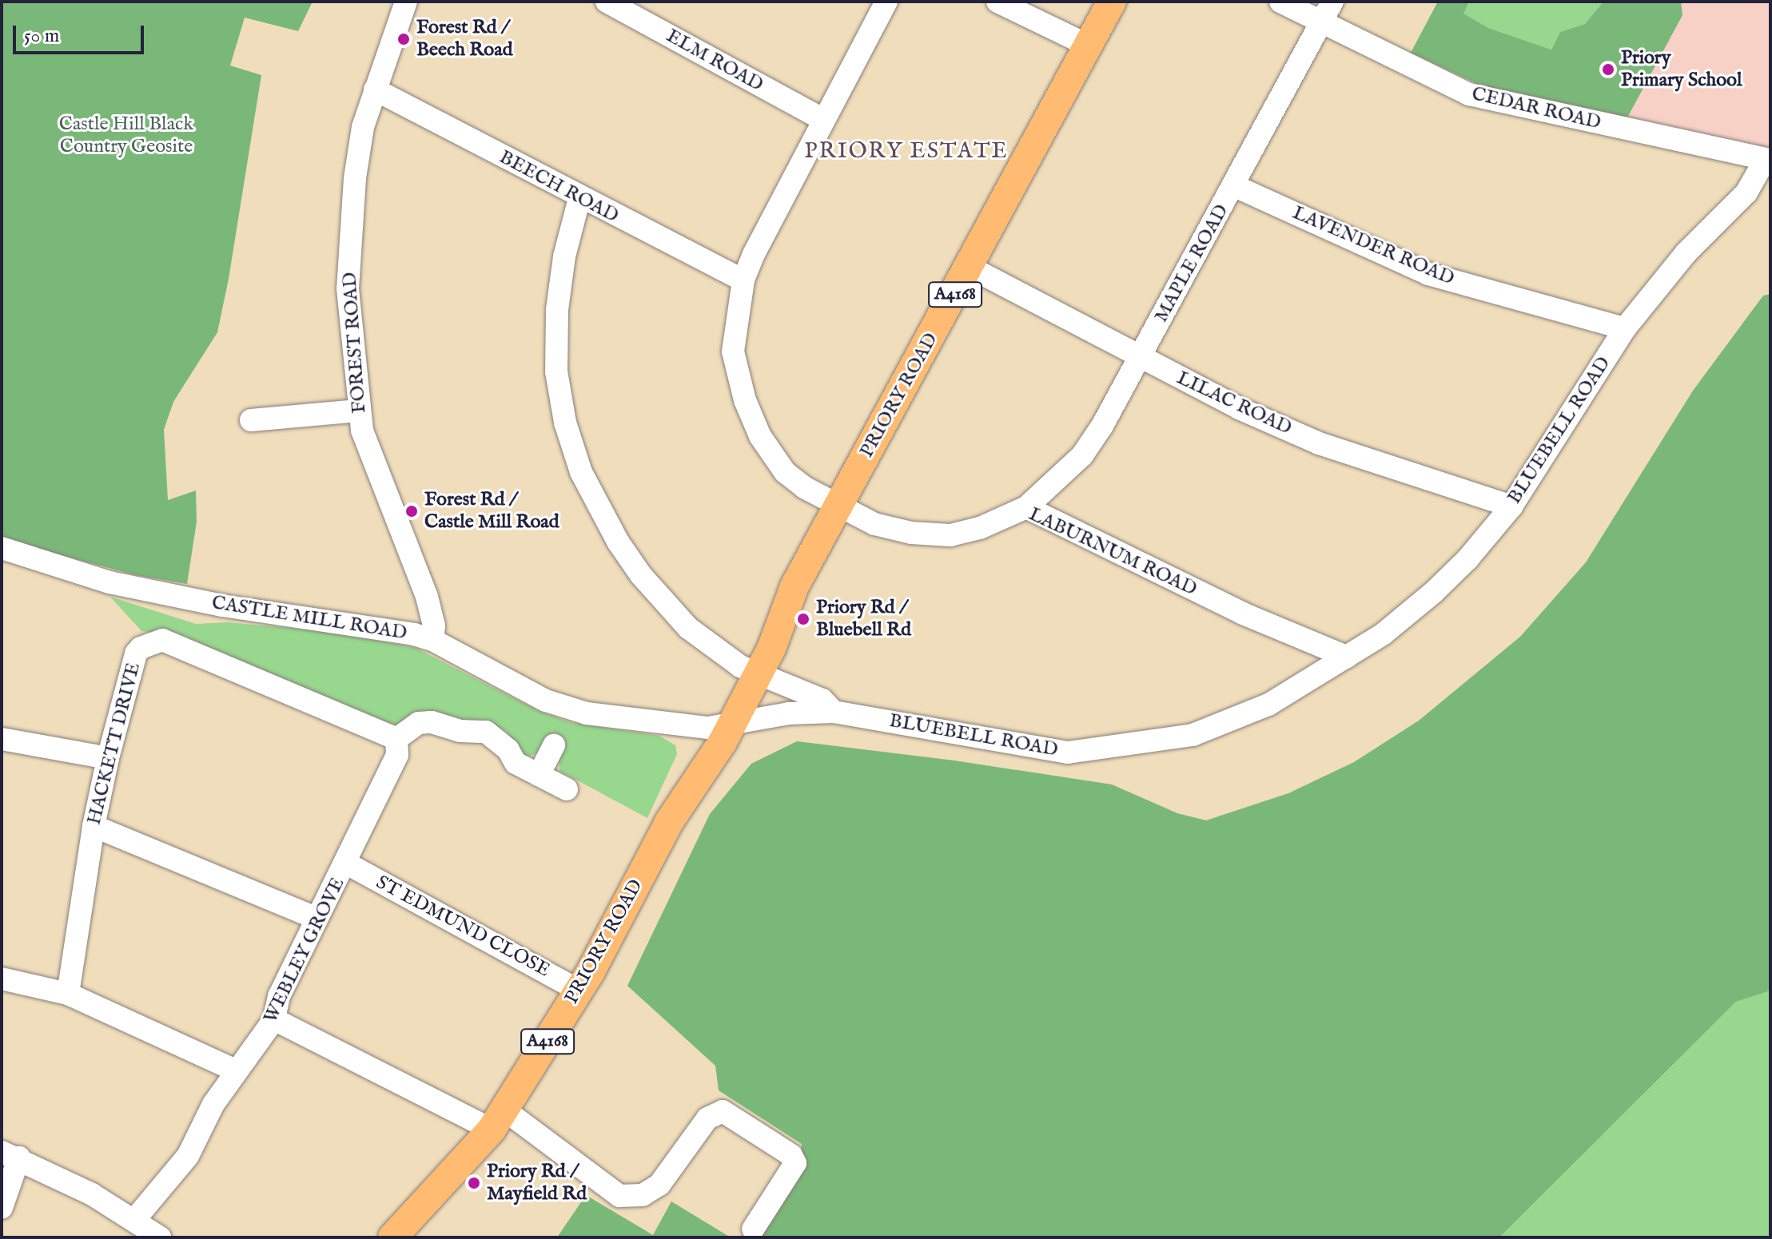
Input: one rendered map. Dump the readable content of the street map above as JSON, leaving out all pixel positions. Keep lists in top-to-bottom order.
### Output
{
  "streets": {
    "main road": ["A4168", "PRIORY ROAD"],
    "street": [
      "ELM ROAD",
      "CEDAR ROAD",
      "BEECH ROAD",
      "LAVENDER ROAD",
      "MAPLE ROAD",
      "FOREST ROAD",
      "LILAC ROAD",
      "BLUEBELL ROAD",
      "LABURNUM ROAD",
      "CASTLE MILL ROAD",
      "HACKETT DRIVE",
      "ST EDMUND CLOSE",
      "WEBLEY GROVE"
    ]
  },
  "crossings": [
    ["ELM ROAD", "LABURNUM ROAD"],
    ["CEDAR ROAD", "MAPLE ROAD"],
    ["CEDAR ROAD", "BLUEBELL ROAD"],
    ["BEECH ROAD", "FOREST ROAD"],
    ["BEECH ROAD", "BLUEBELL ROAD"],
    ["BEECH ROAD", "LABURNUM ROAD"],
    ["LAVENDER ROAD", "MAPLE ROAD"],
    ["LAVENDER ROAD", "BLUEBELL ROAD"],
    ["MAPLE ROAD", "LILAC ROAD"],
    ["MAPLE ROAD", "LABURNUM ROAD"],
    ["FOREST ROAD", "CASTLE MILL ROAD"],
    ["PRIORY ROAD", "LILAC ROAD"],
    ["PRIORY ROAD", "BLUEBELL ROAD"],
    ["PRIORY ROAD", "LABURNUM ROAD"],
    ["PRIORY ROAD", "CASTLE MILL ROAD"],
    ["PRIORY ROAD", "ST EDMUND CLOSE"],
    ["LILAC ROAD", "BLUEBELL ROAD"],
    ["BLUEBELL ROAD", "LABURNUM ROAD"],
    ["BLUEBELL ROAD", "CASTLE MILL ROAD"],
    ["HACKETT DRIVE", "WEBLEY GROVE"],
    ["ST EDMUND CLOSE", "WEBLEY GROVE"]
  ],
  "districts": ["PRIORY ESTATE"],
  "parks": ["Castle Hill Black Country Geosite"],
  "places": [
    "Forest Rd / Beech Road",
    "Priory Primary School",
    "Forest Rd / Castle Mill Road",
    "Priory Rd / Bluebell Rd",
    "Priory Rd / Mayfield Rd"
  ],
  "scale_bar": "50 m"
}
